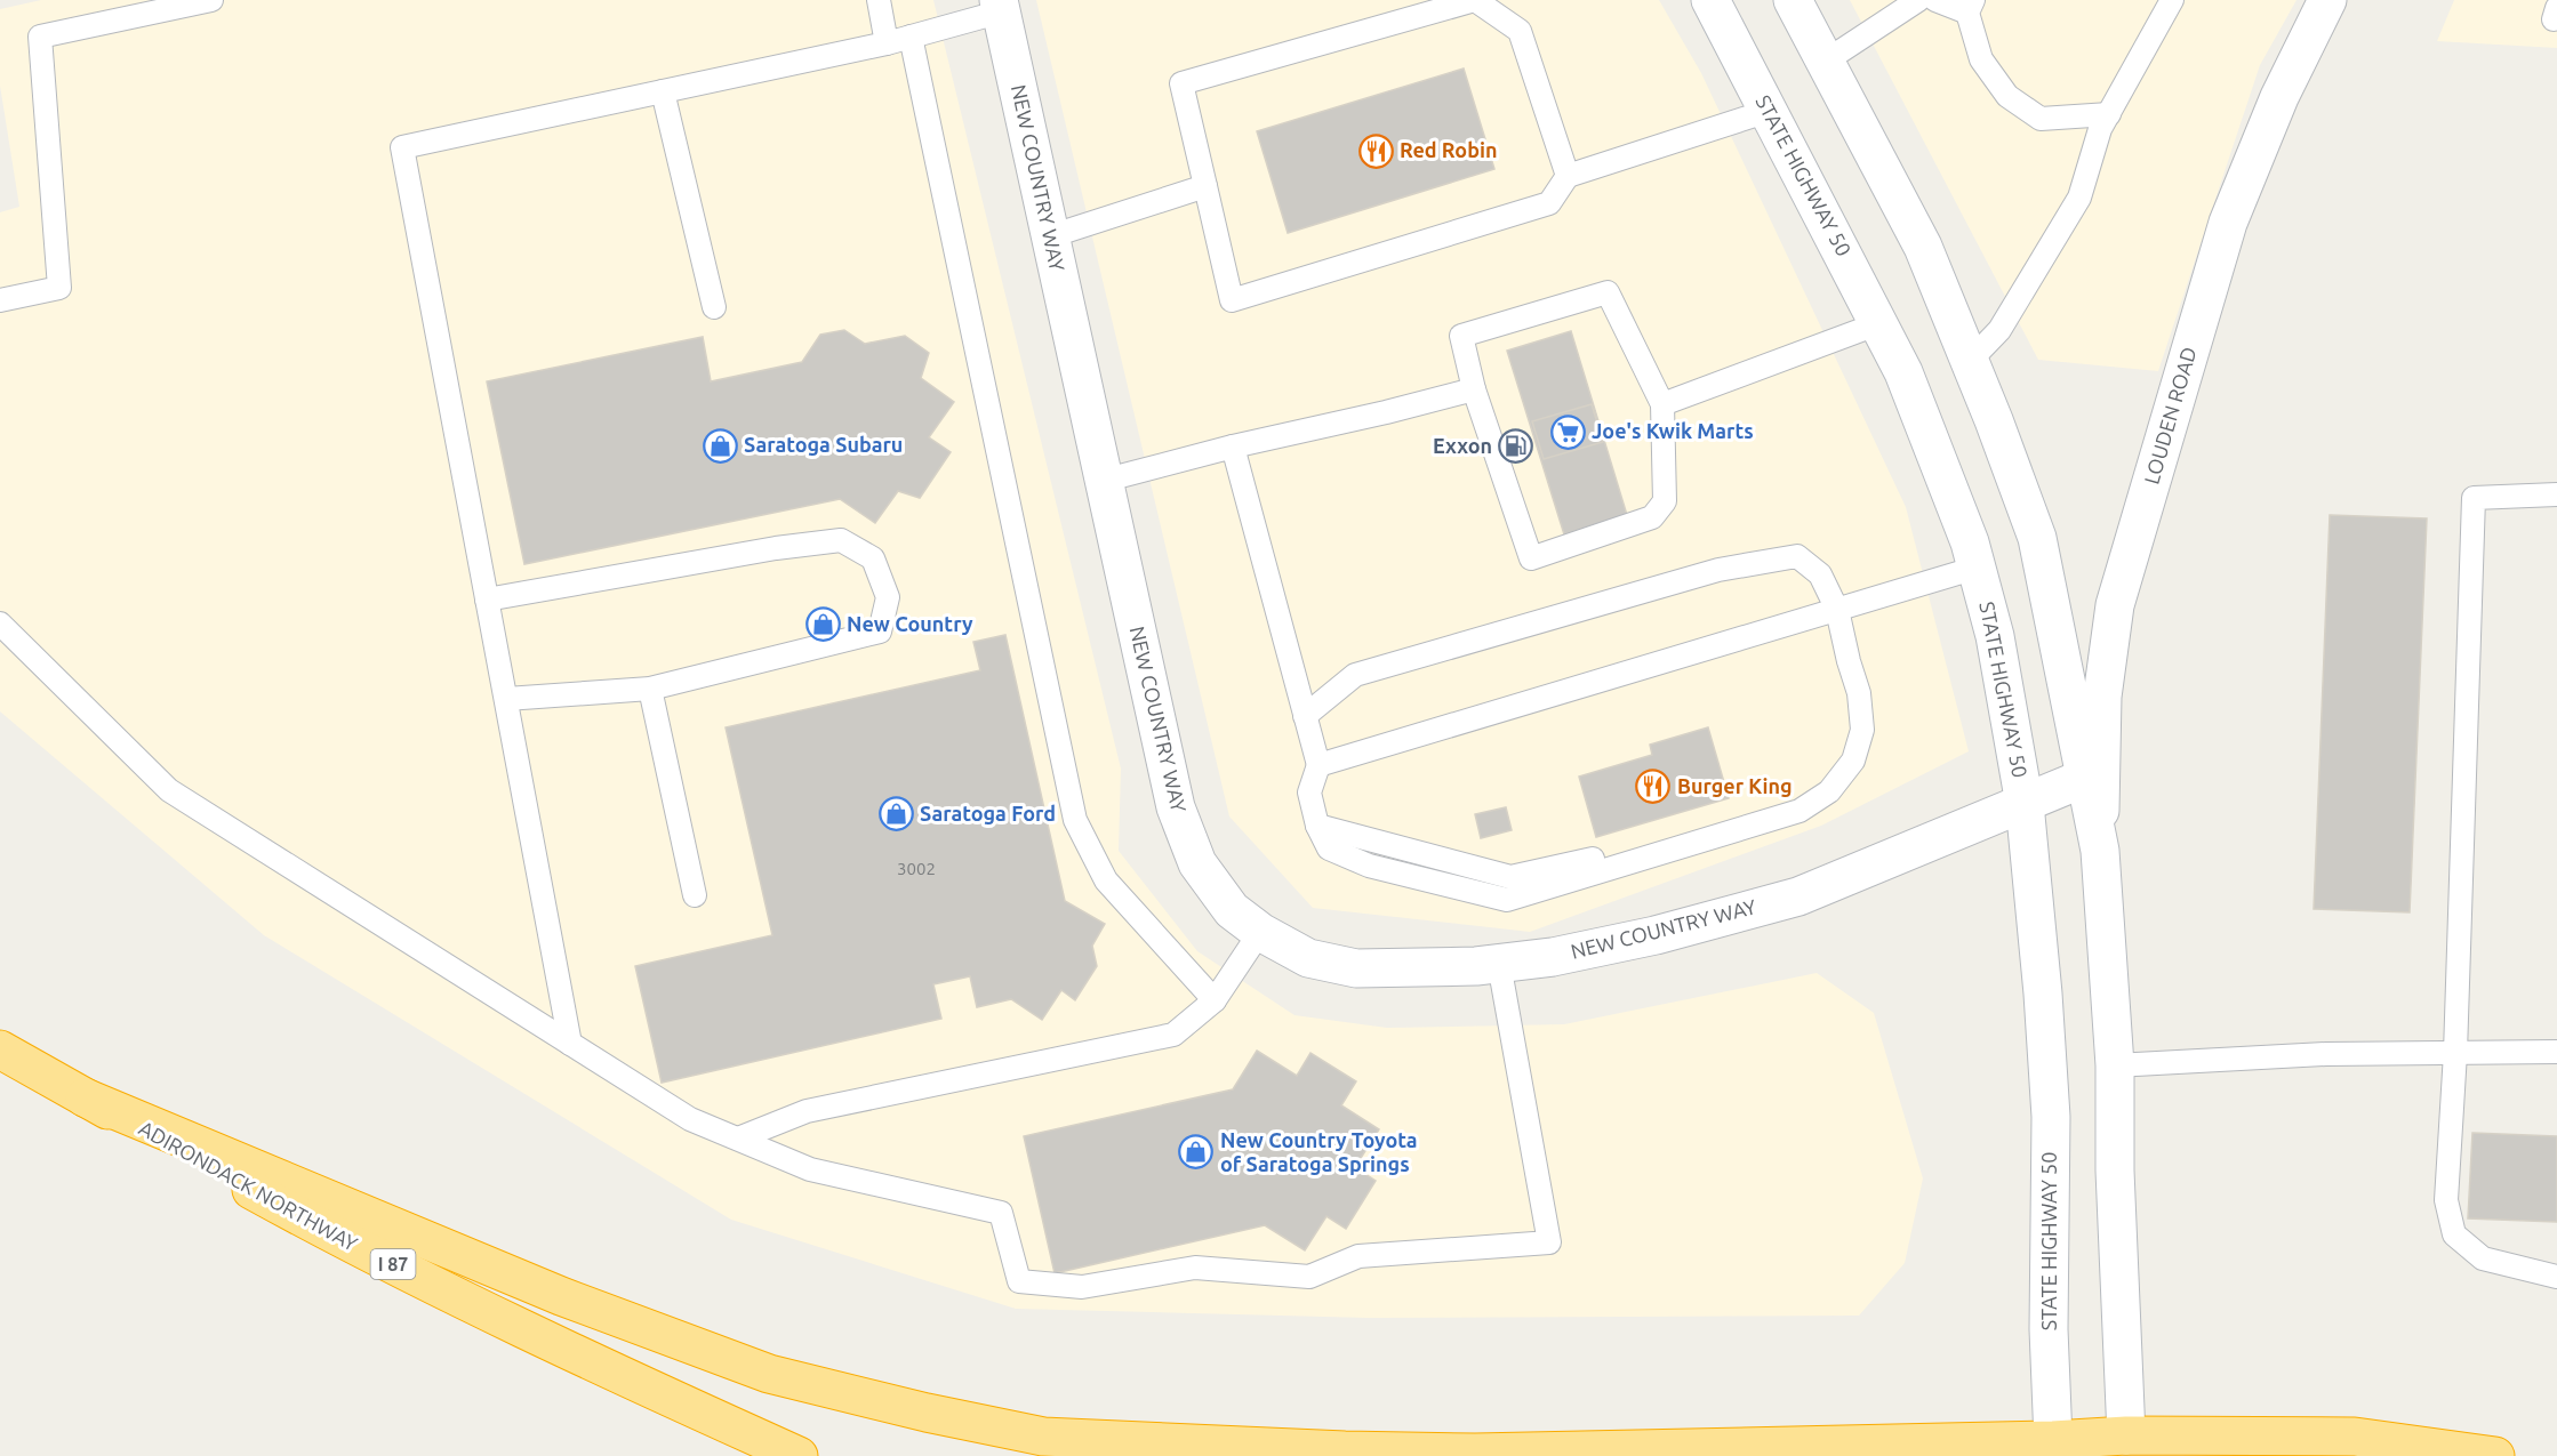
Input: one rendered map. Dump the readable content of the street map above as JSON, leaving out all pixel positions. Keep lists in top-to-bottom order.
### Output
{
  "streets": {
    "highway": ["ADIRONDACK NORTHWAY", "I 87"],
    "main road": ["STATE HIGHWAY 50", "NEW COUNTRY WAY", "LOUDEN ROAD"]
  },
  "crossings": [
    ["STATE HIGHWAY 50", "NEW COUNTRY WAY"]
  ],
  "places": {
    "restaurant": ["Red Robin", "Burger King"],
    "supermarket": ["Joe's Kwik Marts"],
    "shop": [
      "Saratoga Subaru",
      "New Country",
      "Saratoga Ford",
      "New Country Toyota of Saratoga Springs"
    ],
    "fuel station": ["Exxon"]
  },
  "house_numbers": ["3002"]
}
